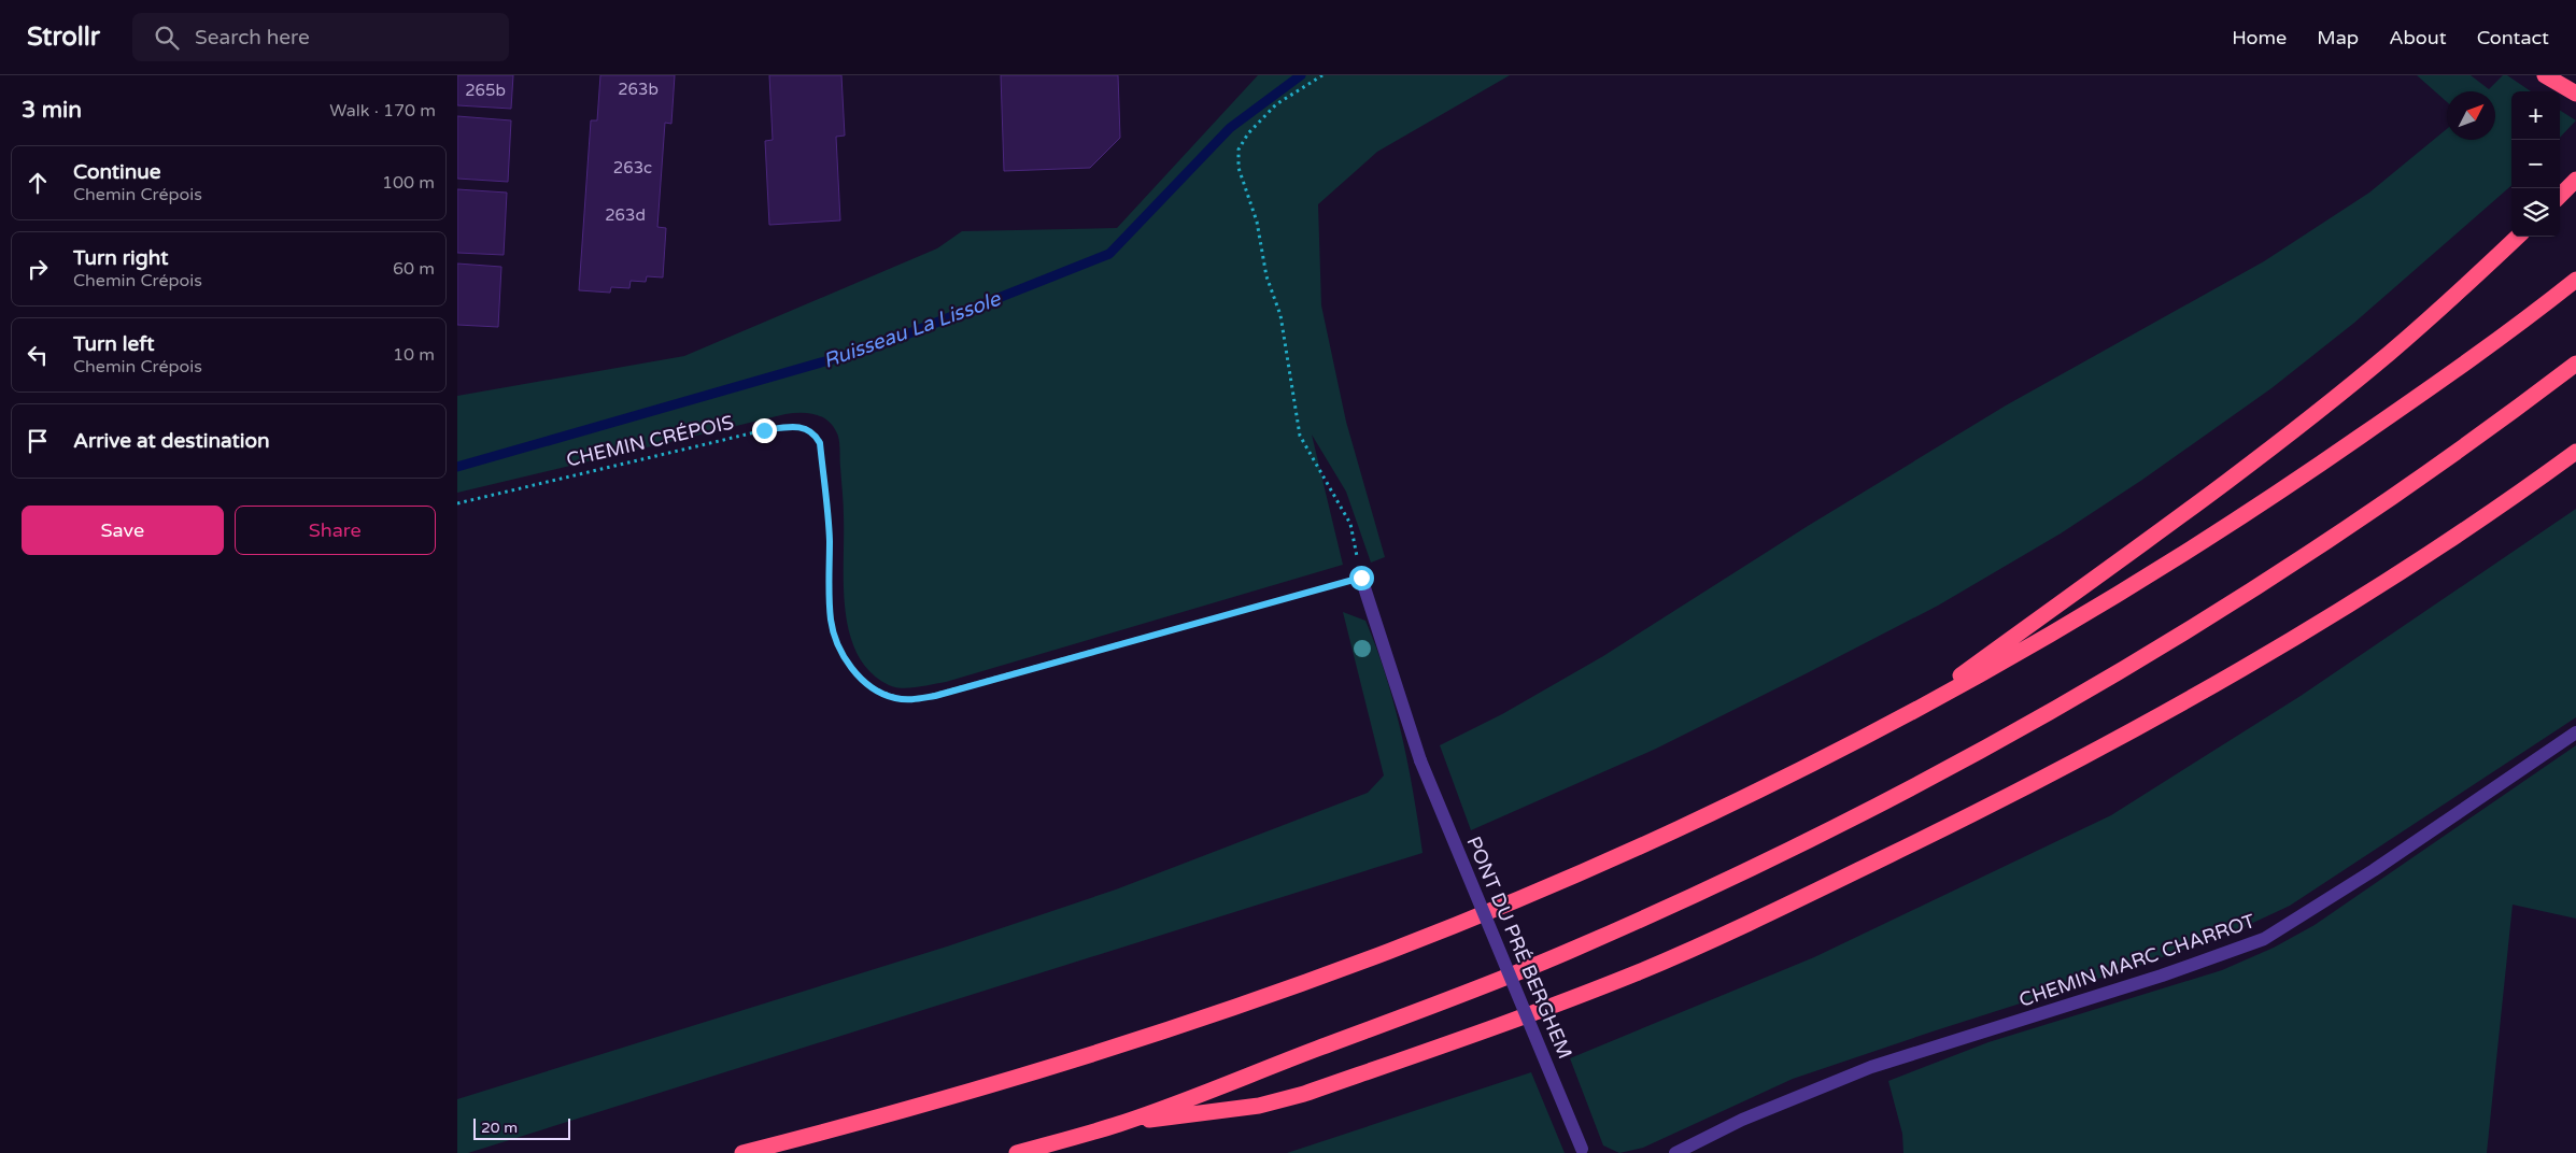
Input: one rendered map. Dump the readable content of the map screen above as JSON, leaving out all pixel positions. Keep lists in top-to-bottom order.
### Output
{
  "streets": {
    "street": ["PONT DU PRÉ BERGHEM", "CHEMIN MARC CHARROT"],
    "path": ["CHEMIN CRÉPOIS"]
  },
  "crossings": [
    ["CHEMIN CRÉPOIS", "PONT DU PRÉ BERGHEM"]
  ],
  "water": ["Ruisseau La Lissole"],
  "house_numbers": [
    "263b",
    "265b",
    "263c",
    "263d"
  ],
  "scale_bar": "20 m",
  "north": "top right",
  "page": {
    "header": "Strollr",
    "search": "Search here",
    "nav": [
      "Home",
      "Map",
      "About",
      "Contact"
    ],
    "heading": ["3 min", "Walk · 170 m"],
    "map_buttons": ["+", "−"],
    "list": [
      ["Continue", "Chemin Crépois", "100 m"],
      ["Turn right", "Chemin Crépois", "60 m"],
      ["Turn left", "Chemin Crépois", "10 m"],
      "Arrive at destination"
    ],
    "buttons": ["Save", "Share"],
    "scale": "20 m"
  }
}
